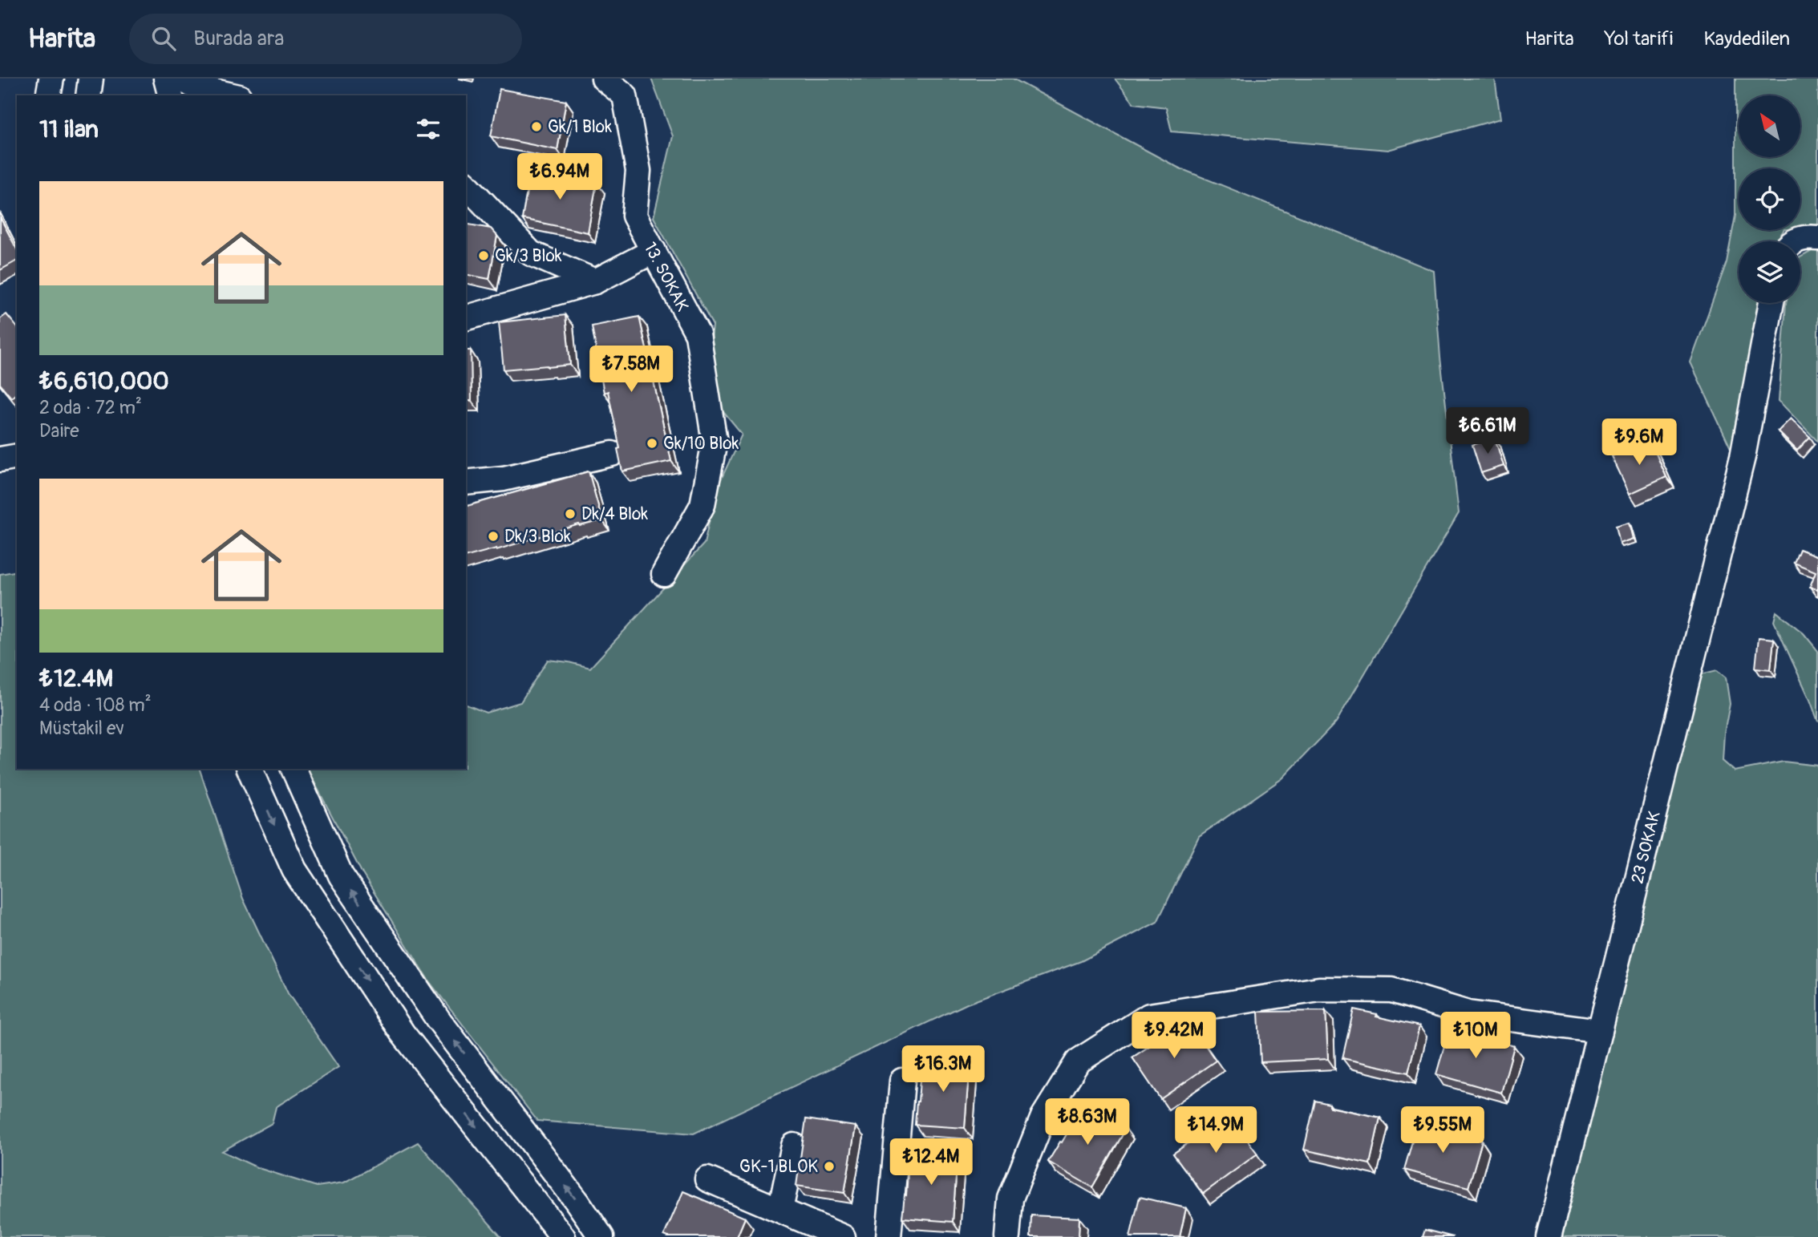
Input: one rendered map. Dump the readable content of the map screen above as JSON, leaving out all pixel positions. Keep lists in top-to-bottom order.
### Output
{
  "streets": {
    "street": ["13. SOKAK", "23 SOKAK"]
  },
  "places": [
    "Gk/1 Blok",
    "Gk/3 Blok",
    "Gk/10 Blok",
    "Dk/4 Blok",
    "Dk/3 Blok",
    "GK-1 BLOK"
  ],
  "north": "top left",
  "page": {
    "header": "Harita",
    "search": "Burada ara",
    "nav": ["Harita", "Yol tarifi", "Kaydedilen"],
    "heading": "11 ilan",
    "price": [
      "₺6.94M",
      "₺7.58M",
      "₺6.61M",
      "₺9.6M",
      "₺9.42M",
      "₺10M",
      "₺16.3M",
      "₺8.63M",
      "₺14.9M",
      "₺9.55M",
      "₺12.4M"
    ],
    "list": [
      {
        "name": "₺6,610,000",
        "note": "2 oda · 72 m² · Daire"
      },
      {
        "name": "₺12.4M",
        "note": "4 oda · 108 m² · Müstakil ev"
      }
    ]
  }
}
